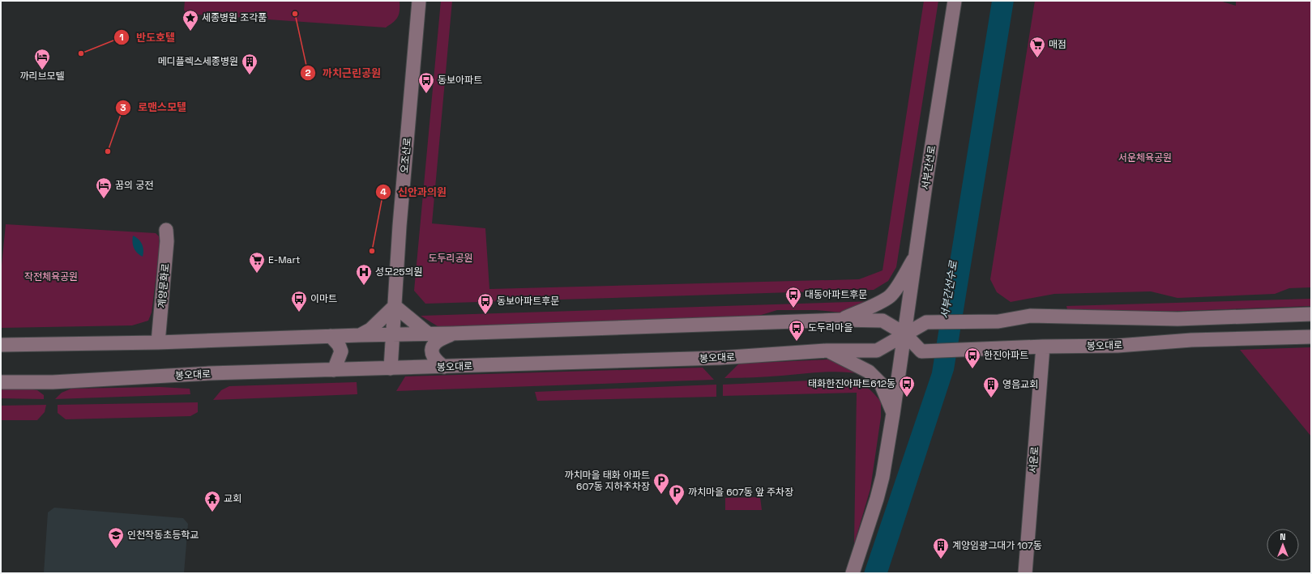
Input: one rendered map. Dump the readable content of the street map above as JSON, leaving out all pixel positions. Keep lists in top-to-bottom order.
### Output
{
  "streets": {
    "main road": [
      "오조산로",
      "서부간선로",
      "계양문화로",
      "봉오대로",
      "서운로"
    ]
  },
  "crossings": [
    ["오조산로", "봉오대로"],
    ["서부간선로", "봉오대로"],
    ["계양문화로", "봉오대로"],
    ["봉오대로", "서운로"]
  ],
  "water": ["서부간선수로"],
  "parks": ["서운체육공원", "도두리공원", "작전체육공원"],
  "places": {
    "other": [
      "까치근린공원",
      "반도호텔",
      "로맨스모텔",
      "신안과의원"
    ],
    "place": ["세종병원 조각품"],
    "supermarket": ["매점", "E-Mart"],
    "hotel": ["까리브모텔", "꿈의 궁전"],
    "building": ["메디플렉스세종병원", "영음교회", "계양임광그대가 107동"],
    "bus stop": [
      "동보아파트",
      "대동아파트후문",
      "이마트",
      "동보아파트후문",
      "도두리마을",
      "한진아파트",
      "태화한진아파트612동"
    ],
    "hospital": ["성모25의원"],
    "parking": ["까치마을 태화 아파트 607동 지하주차장", "까치마을 607동 앞 주차장"],
    "temple": ["교회"],
    "school or university": ["인천작동초등학교"]
  },
  "north": "top"
}
